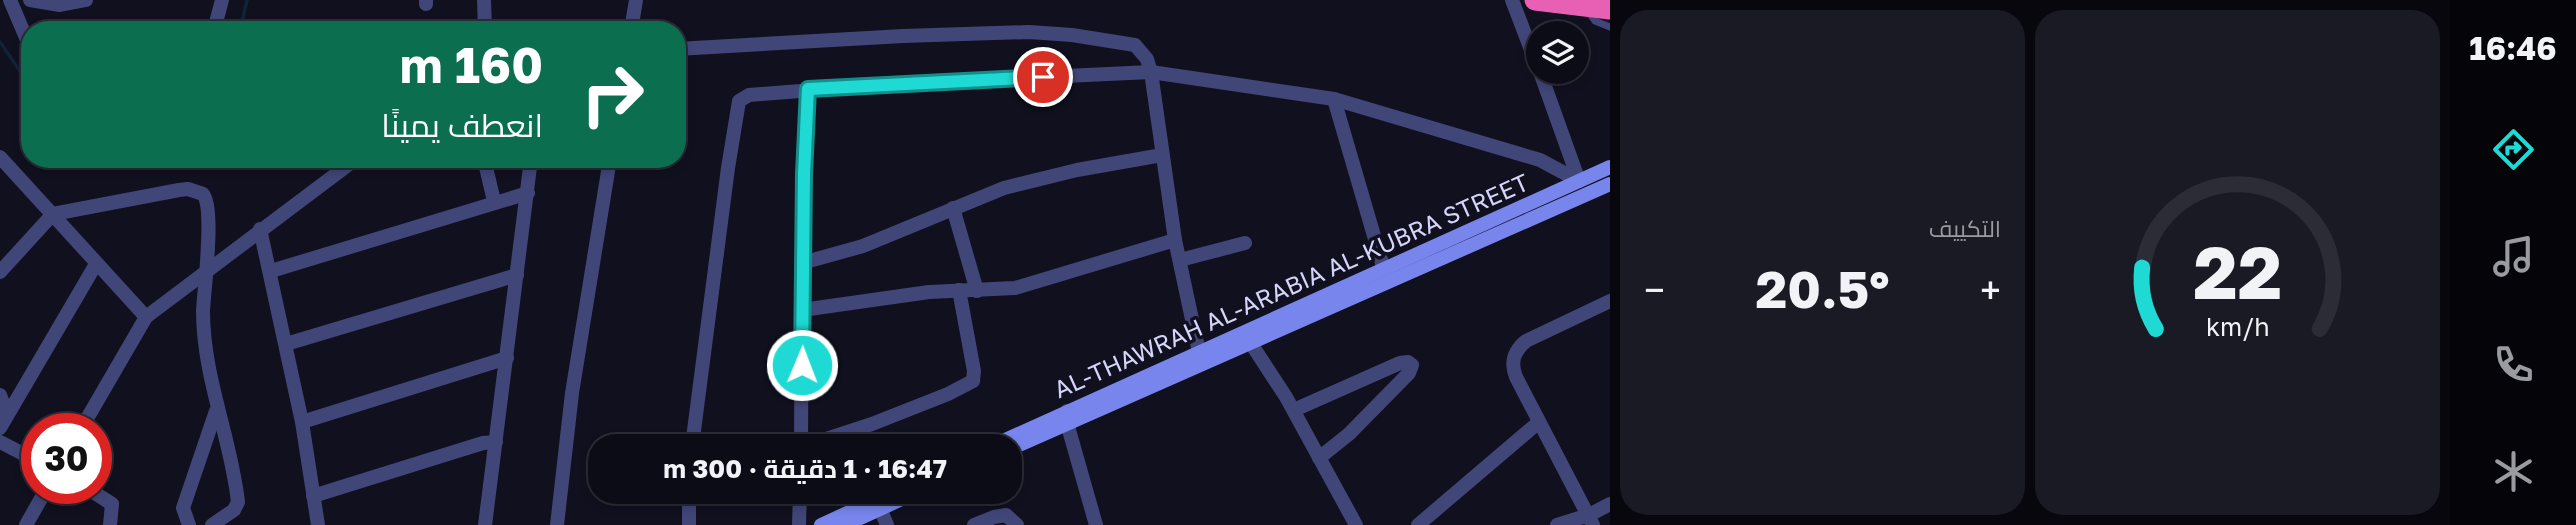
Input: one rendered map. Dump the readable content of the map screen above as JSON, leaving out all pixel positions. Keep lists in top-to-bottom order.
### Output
{
  "streets": {
    "main road": ["AL-THAWRAH AL-ARABIA AL-KUBRA STREET"]
  },
  "page": {
    "tabs": "16:46",
    "tile": "التكييف",
    "turn": ["160 m", "انعطف يمينًا"],
    "heat": ["−", "20.5°", "+"],
    "limit": "30",
    "trip": "16:47 · 1 دقيقة · 300 m",
    "gauge": ["22", "km/h"]
  }
}
